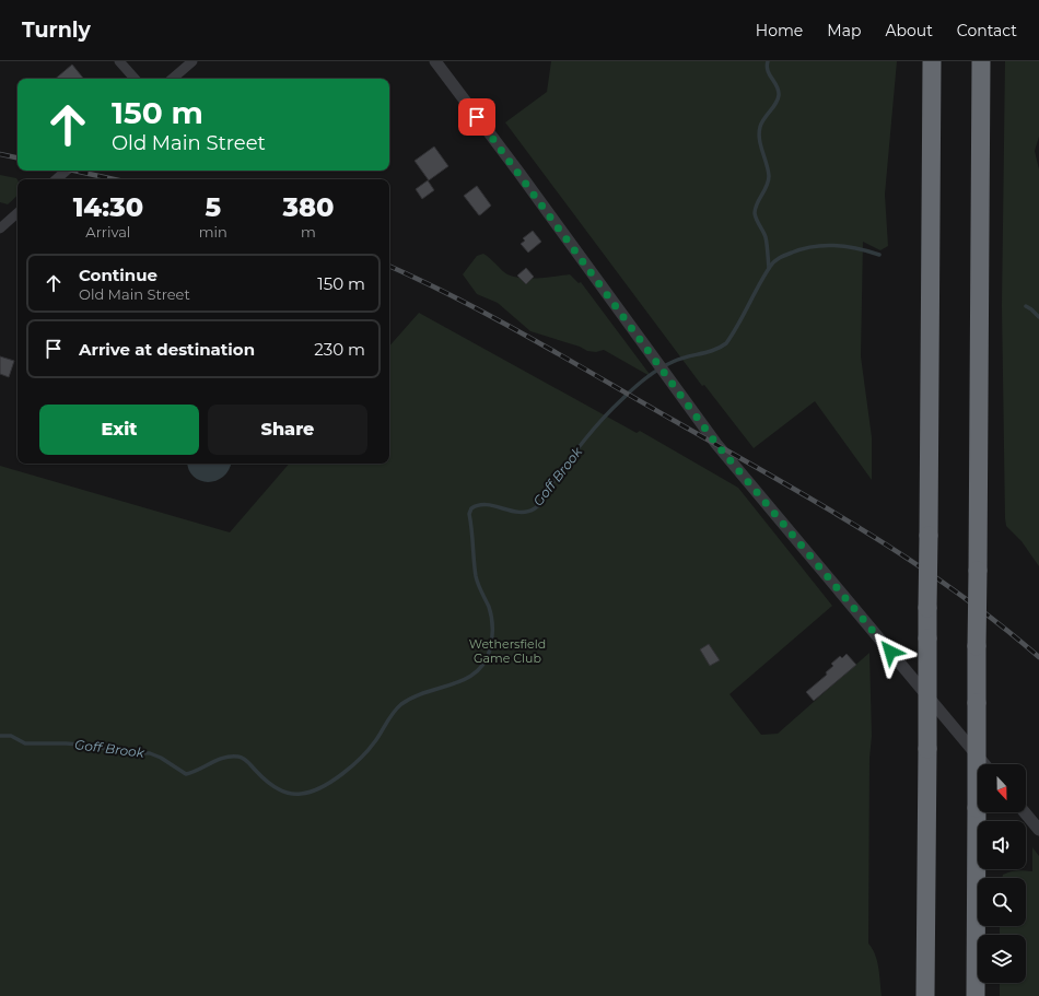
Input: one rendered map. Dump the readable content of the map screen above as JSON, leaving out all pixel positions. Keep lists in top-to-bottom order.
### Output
{
  "water": ["Goff Brook"],
  "parks": ["Wethersfield Game Club"],
  "north": "bottom",
  "page": {
    "header": "Turnly",
    "nav": [
      "Home",
      "Map",
      "About",
      "Contact"
    ],
    "turn": ["150 m", "Old Main Street"],
    "eta": [
      "14:30",
      "Arrival",
      "5",
      "min",
      "380",
      "m"
    ],
    "list": [
      {
        "name": "Continue",
        "note": "Old Main Street",
        "value": "150 m"
      },
      {
        "name": "Arrive at destination",
        "value": "230 m"
      }
    ],
    "buttons": ["Exit", "Share"]
  }
}
